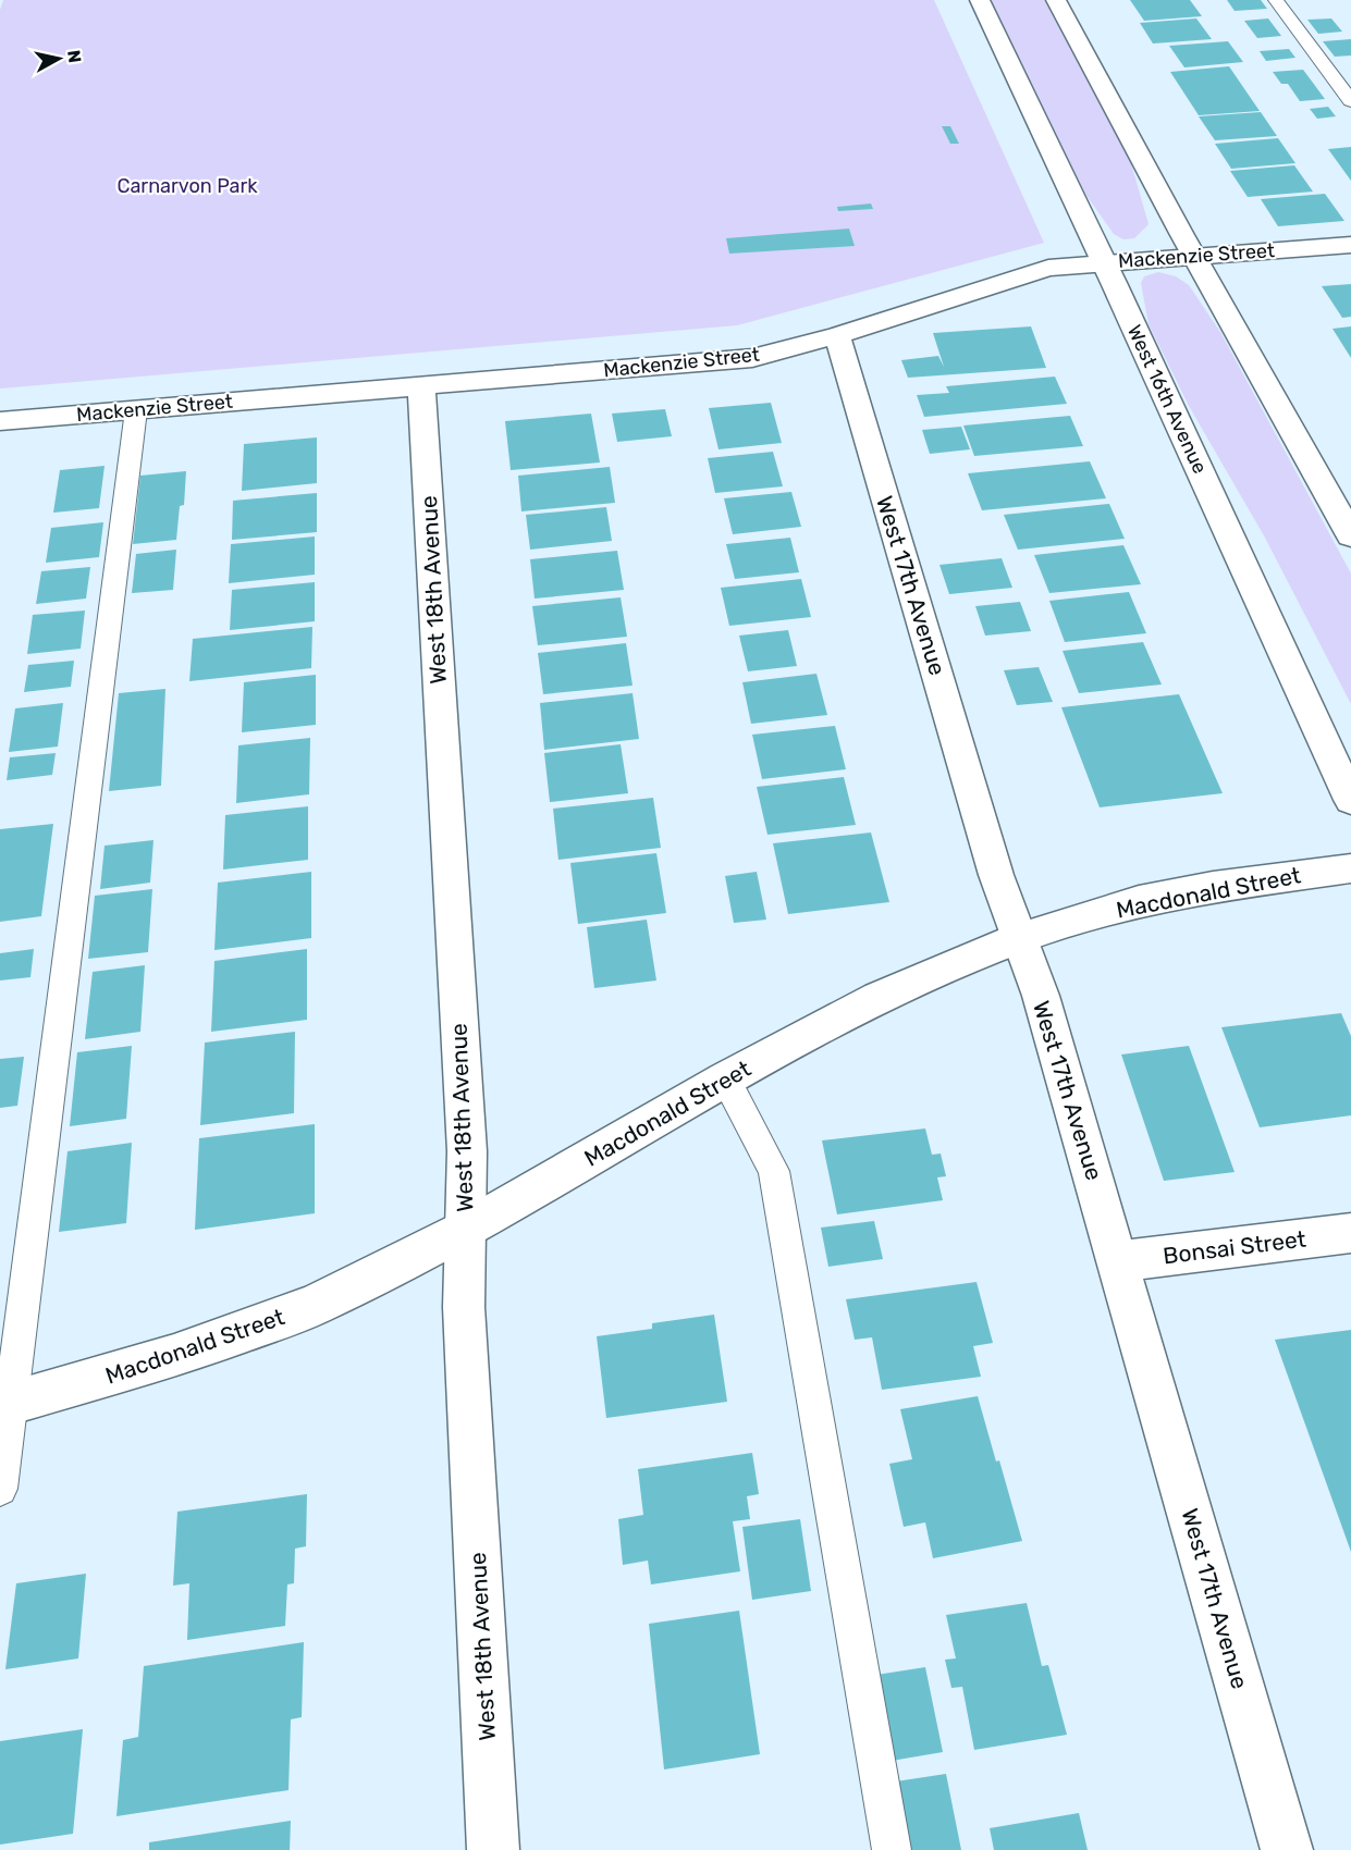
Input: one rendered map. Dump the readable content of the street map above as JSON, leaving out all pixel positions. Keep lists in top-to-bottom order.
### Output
{
  "streets": {
    "street": [
      "Mackenzie Street",
      "West 16th Avenue",
      "West 17th Avenue",
      "West 18th Avenue",
      "Macdonald Street",
      "Bonsai Street"
    ]
  },
  "crossings": [
    ["Mackenzie Street", "West 16th Avenue"],
    ["Mackenzie Street", "West 17th Avenue"],
    ["Mackenzie Street", "West 18th Avenue"],
    ["West 17th Avenue", "Macdonald Street"],
    ["West 17th Avenue", "Bonsai Street"],
    ["West 18th Avenue", "Macdonald Street"]
  ],
  "parks": ["Carnarvon Park"],
  "north": "right"
}
